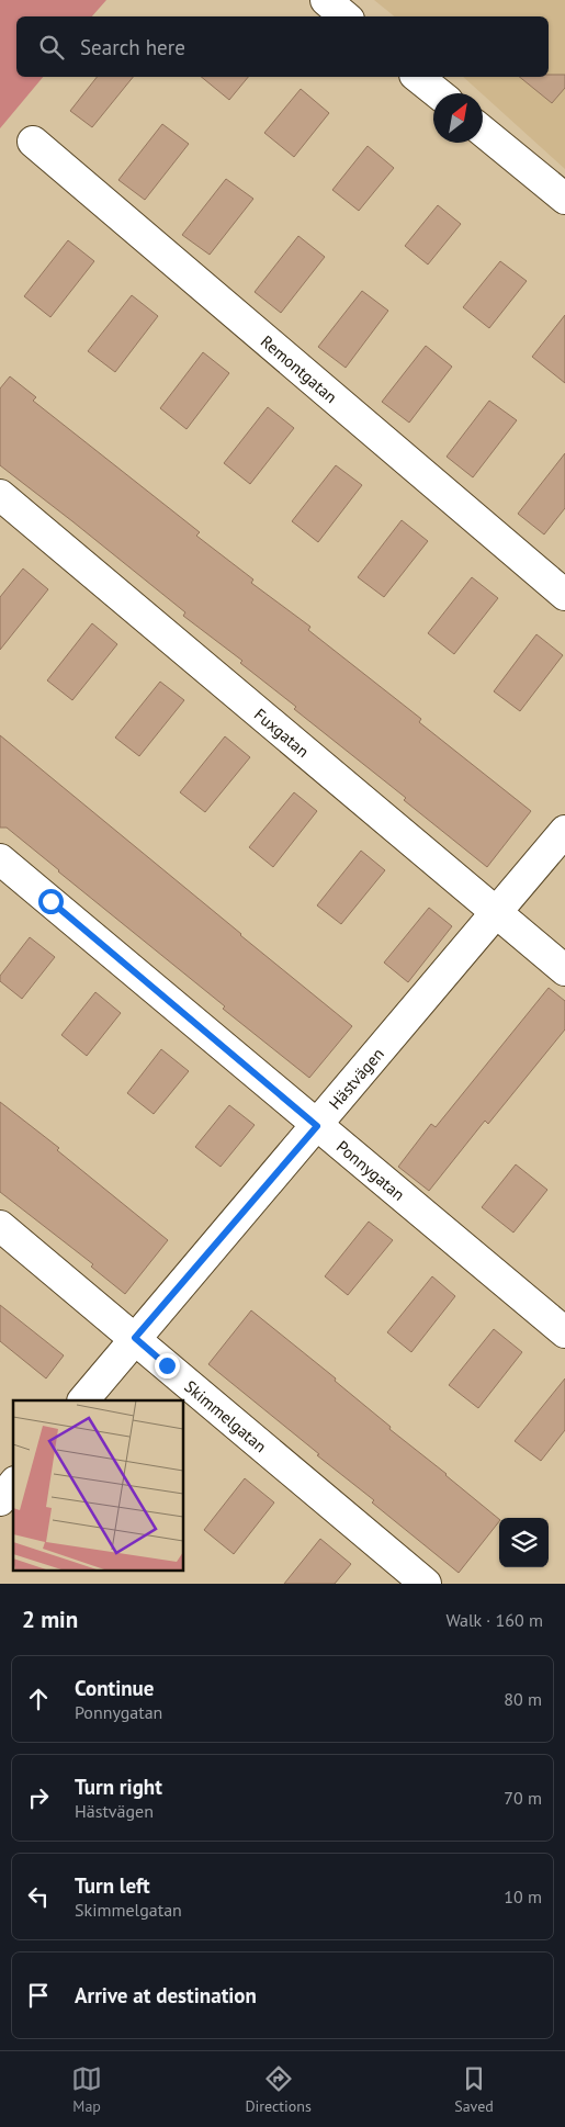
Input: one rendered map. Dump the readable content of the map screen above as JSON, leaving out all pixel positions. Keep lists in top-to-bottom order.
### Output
{
  "streets": {
    "street": [
      "Remontgatan",
      "Fuxgatan",
      "Hästvägen",
      "Ponnygatan",
      "Skimmelgatan"
    ]
  },
  "crossings": [
    ["Fuxgatan", "Hästvägen"],
    ["Hästvägen", "Ponnygatan"],
    ["Hästvägen", "Skimmelgatan"]
  ],
  "north": "top right",
  "page": {
    "search": "Search here",
    "heading": ["2 min", "Walk · 160 m"],
    "list": [
      ["Continue", "Ponnygatan", "80 m"],
      ["Turn right", "Hästvägen", "70 m"],
      ["Turn left", "Skimmelgatan", "10 m"],
      "Arrive at destination"
    ],
    "nav": ["Map", "Directions", "Saved"]
  }
}
